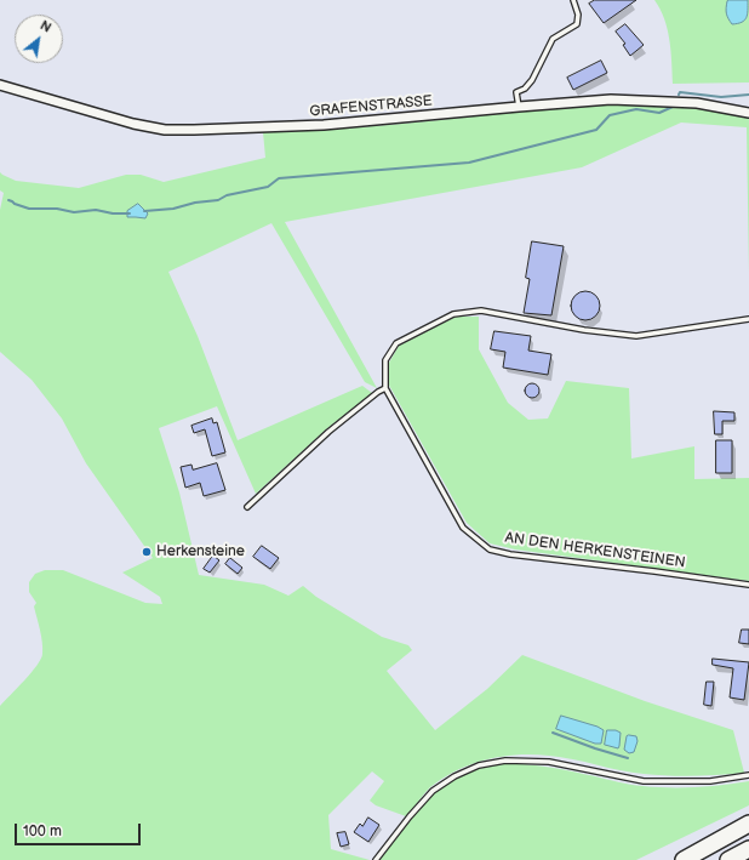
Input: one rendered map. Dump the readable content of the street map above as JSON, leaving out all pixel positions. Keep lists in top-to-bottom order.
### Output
{
  "streets": {
    "street": ["GRAFENSTRASSE"],
    "lane": ["AN DEN HERKENSTEINEN"]
  },
  "places": ["Herkensteine"],
  "scale_bar": "100 m",
  "north": "top right"
}
